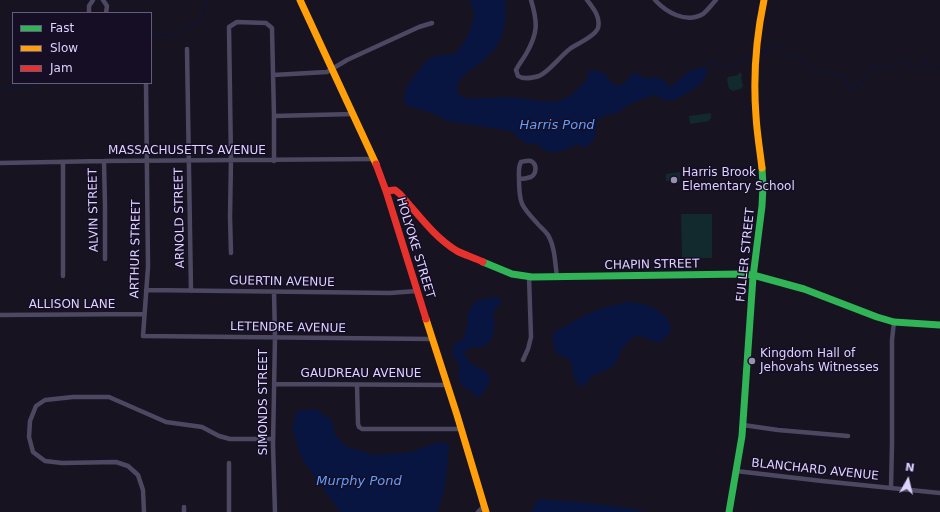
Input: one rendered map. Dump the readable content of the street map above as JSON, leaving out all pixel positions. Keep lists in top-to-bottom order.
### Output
{
  "streets": {
    "main road": ["HOLYOKE STREET", "FULLER STREET", "CHAPIN STREET"],
    "street": [
      "MASSACHUSETTS AVENUE",
      "ALVIN STREET",
      "ARNOLD STREET",
      "ARTHUR STREET",
      "GUERTIN AVENUE",
      "ALLISON LANE",
      "LETENDRE AVENUE",
      "GAUDREAU AVENUE",
      "SIMONDS STREET",
      "BLANCHARD AVENUE"
    ]
  },
  "crossings": [
    ["MASSACHUSETTS AVENUE", "ALVIN STREET"],
    ["MASSACHUSETTS AVENUE", "ARNOLD STREET"],
    ["MASSACHUSETTS AVENUE", "HOLYOKE STREET"],
    ["MASSACHUSETTS AVENUE", "ARTHUR STREET"],
    ["ARNOLD STREET", "GUERTIN AVENUE"],
    ["HOLYOKE STREET", "CHAPIN STREET"],
    ["HOLYOKE STREET", "GUERTIN AVENUE"],
    ["HOLYOKE STREET", "LETENDRE AVENUE"],
    ["HOLYOKE STREET", "GAUDREAU AVENUE"],
    ["ARTHUR STREET", "GUERTIN AVENUE"],
    ["ARTHUR STREET", "ALLISON LANE"],
    ["ARTHUR STREET", "LETENDRE AVENUE"],
    ["FULLER STREET", "CHAPIN STREET"],
    ["FULLER STREET", "BLANCHARD AVENUE"],
    ["GUERTIN AVENUE", "SIMONDS STREET"],
    ["LETENDRE AVENUE", "SIMONDS STREET"],
    ["GAUDREAU AVENUE", "SIMONDS STREET"]
  ],
  "water": ["Harris Pond", "Murphy Pond"],
  "places": ["Harris Brook Elementary School", "Kingdom Hall of Jehovahs Witnesses"],
  "legend": ["Fast", "Slow", "Jam"],
  "north": "top"
}
